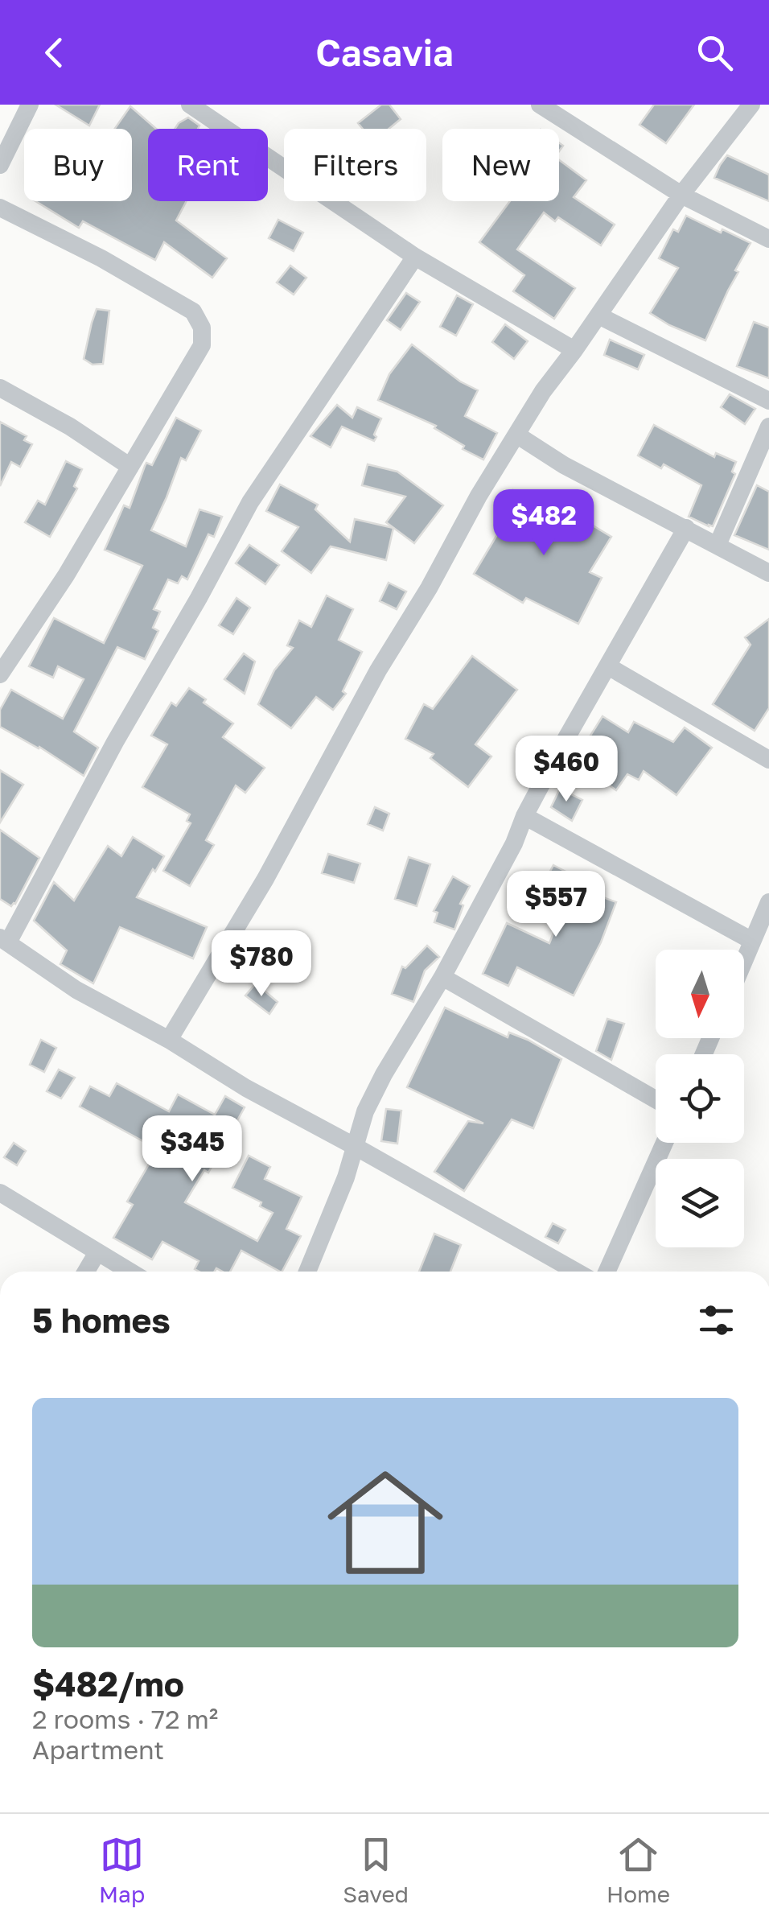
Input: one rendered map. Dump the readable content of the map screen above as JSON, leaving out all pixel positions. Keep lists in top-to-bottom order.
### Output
{
  "north": "bottom",
  "page": {
    "header": "Casavia",
    "chip": [
      "Buy",
      "Rent",
      "Filters",
      "New"
    ],
    "price": [
      "$482",
      "$460",
      "$557",
      "$780",
      "$345"
    ],
    "heading": "5 homes",
    "list": [
      {
        "name": "$482/mo",
        "note": "2 rooms · 72 m² · Apartment"
      }
    ],
    "tabs": ["Map", "Saved", "Home"]
  }
}
